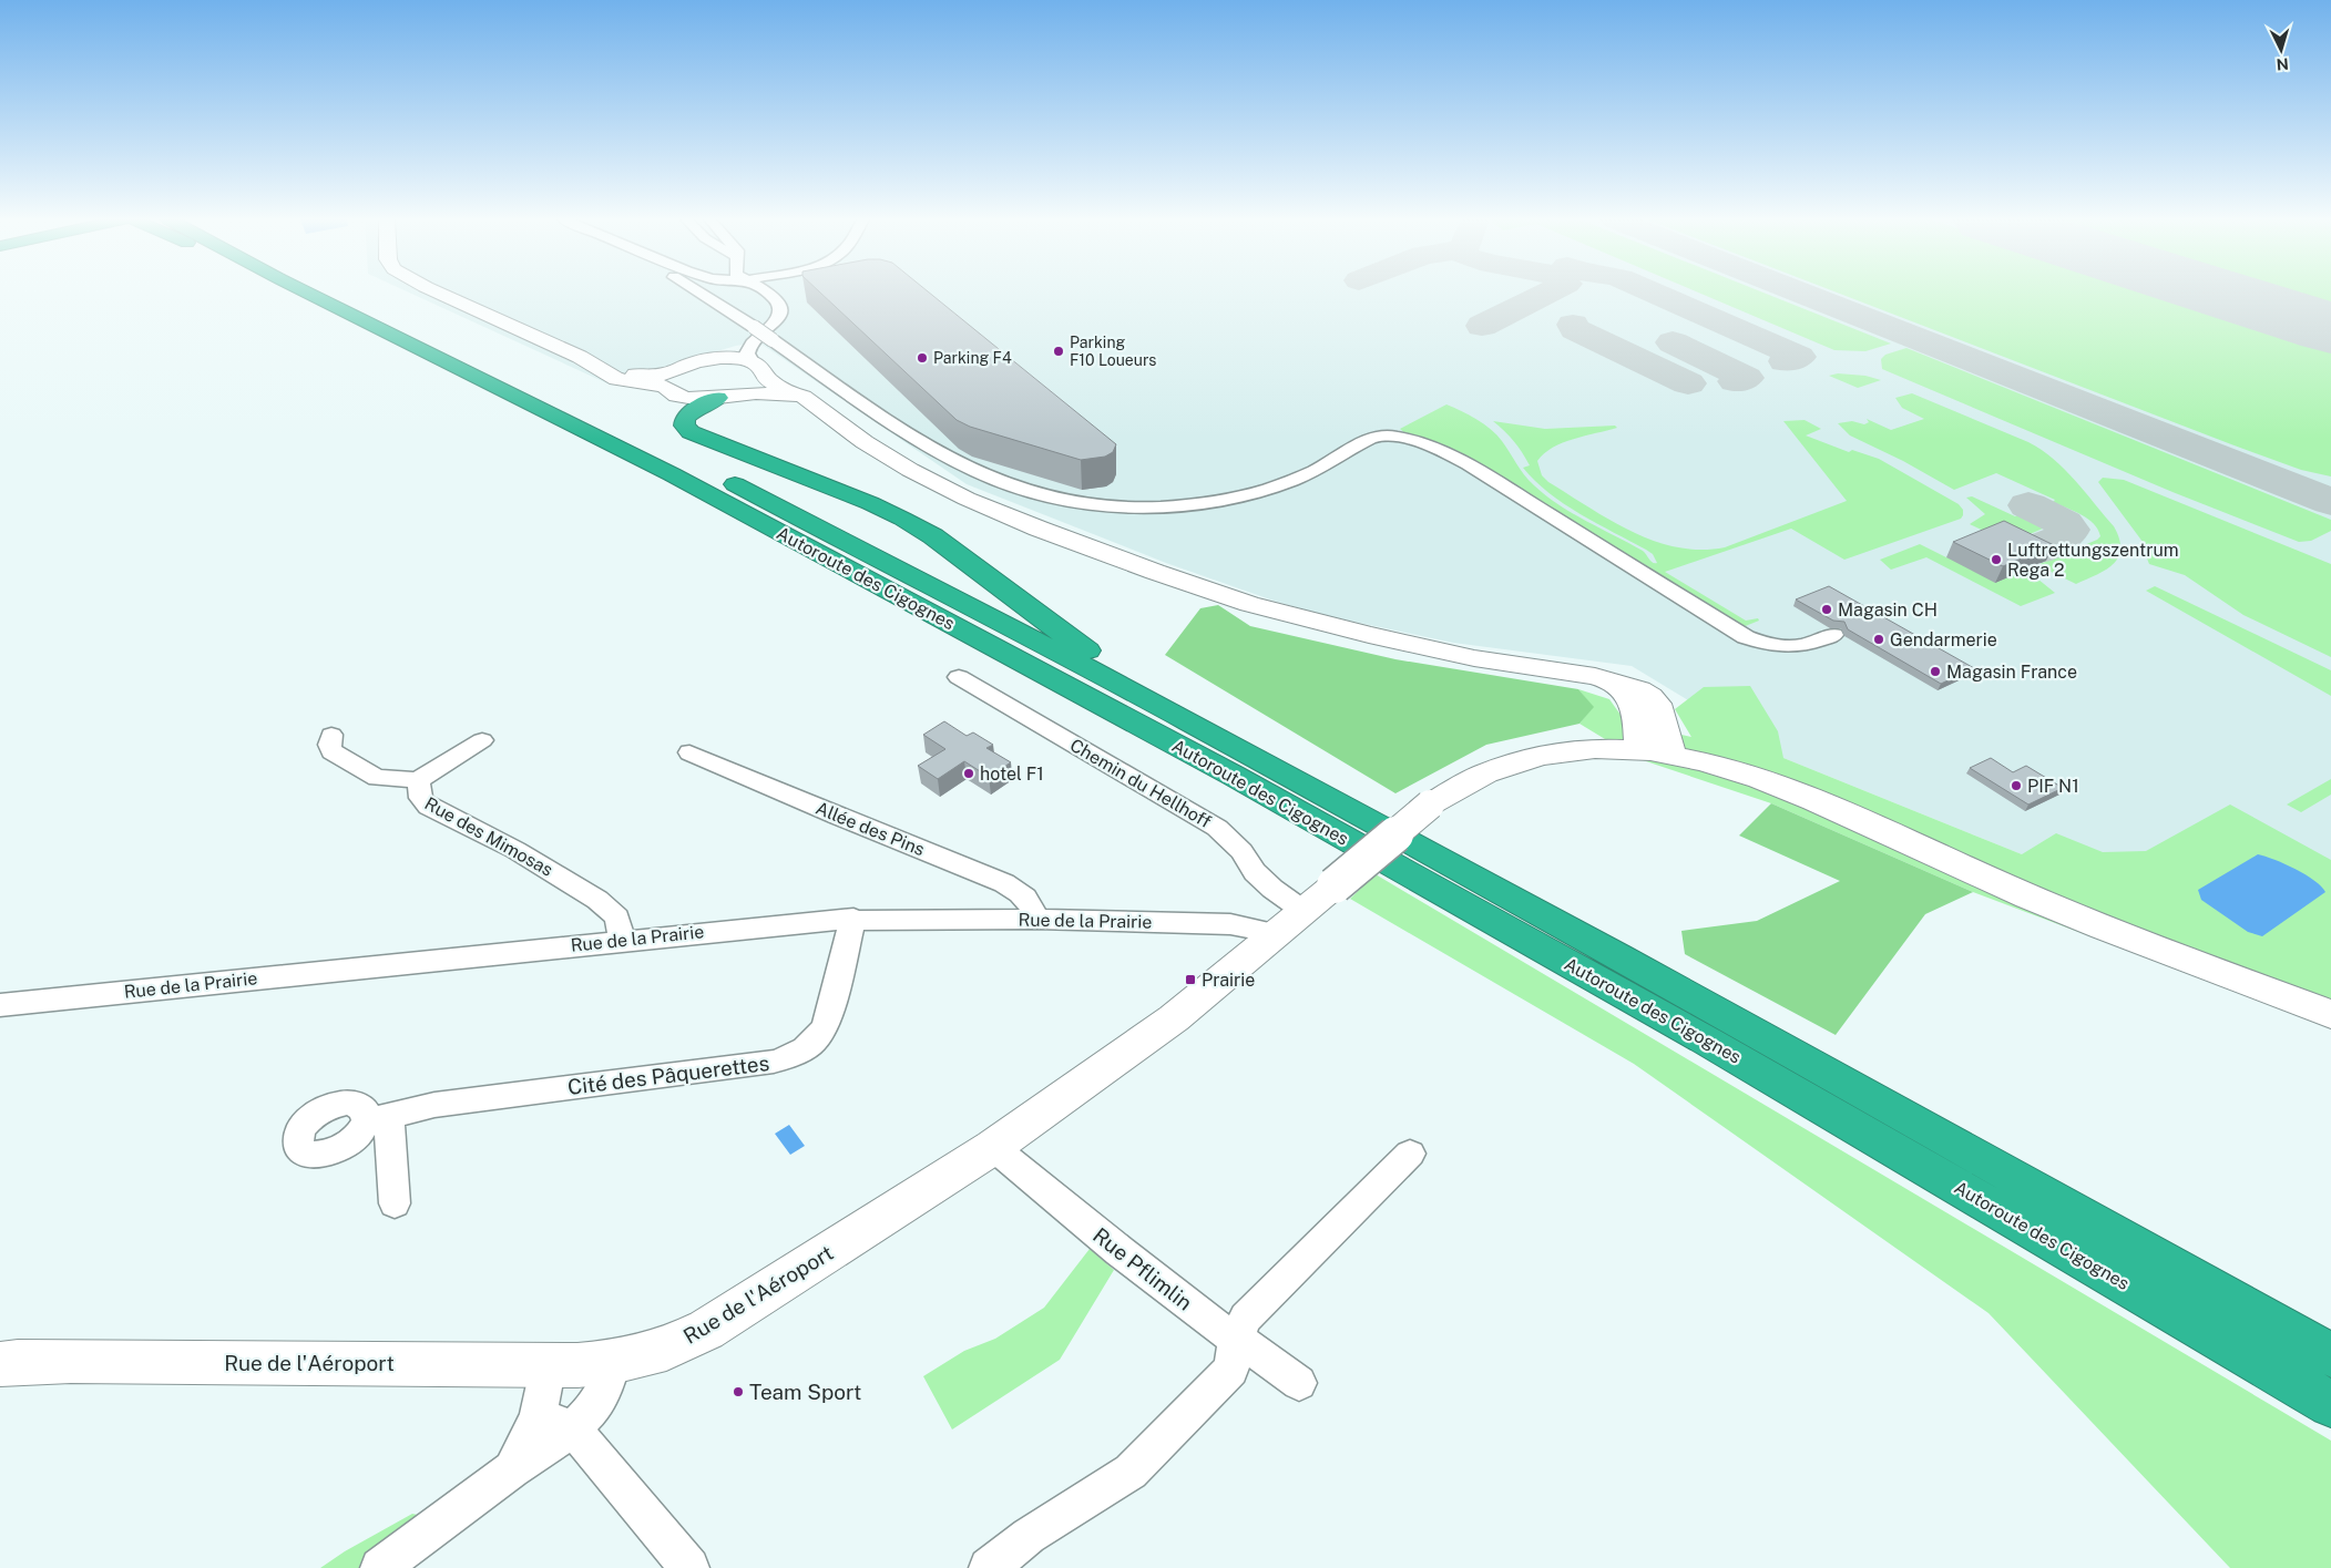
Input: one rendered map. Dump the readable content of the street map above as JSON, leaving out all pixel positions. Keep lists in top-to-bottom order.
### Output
{
  "streets": {
    "highway": ["Autoroute des Cigognes"],
    "street": [
      "Chemin du Hellhoff",
      "Allée des Pins",
      "Rue des Mimosas",
      "Rue de la Prairie",
      "Cité des Pâquerettes",
      "Rue Pflimlin",
      "Rue de l'Aéroport"
    ]
  },
  "crossings": [
    ["Chemin du Hellhoff", "Rue de la Prairie"],
    ["Chemin du Hellhoff", "Rue de l'Aéroport"],
    ["Allée des Pins", "Rue de la Prairie"],
    ["Rue des Mimosas", "Rue de la Prairie"],
    ["Rue de la Prairie", "Cité des Pâquerettes"],
    ["Rue de la Prairie", "Rue de l'Aéroport"],
    ["Rue Pflimlin", "Rue de l'Aéroport"]
  ],
  "places": {
    "other": [
      "Parking F10 Loueurs",
      "Parking F4",
      "Luftrettungszentrum Rega 2",
      "Magasin CH",
      "Gendarmerie",
      "Magasin France",
      "hotel F1",
      "PIF N1",
      "Team Sport"
    ],
    "transit": ["Prairie"]
  },
  "north": "bottom"
}
